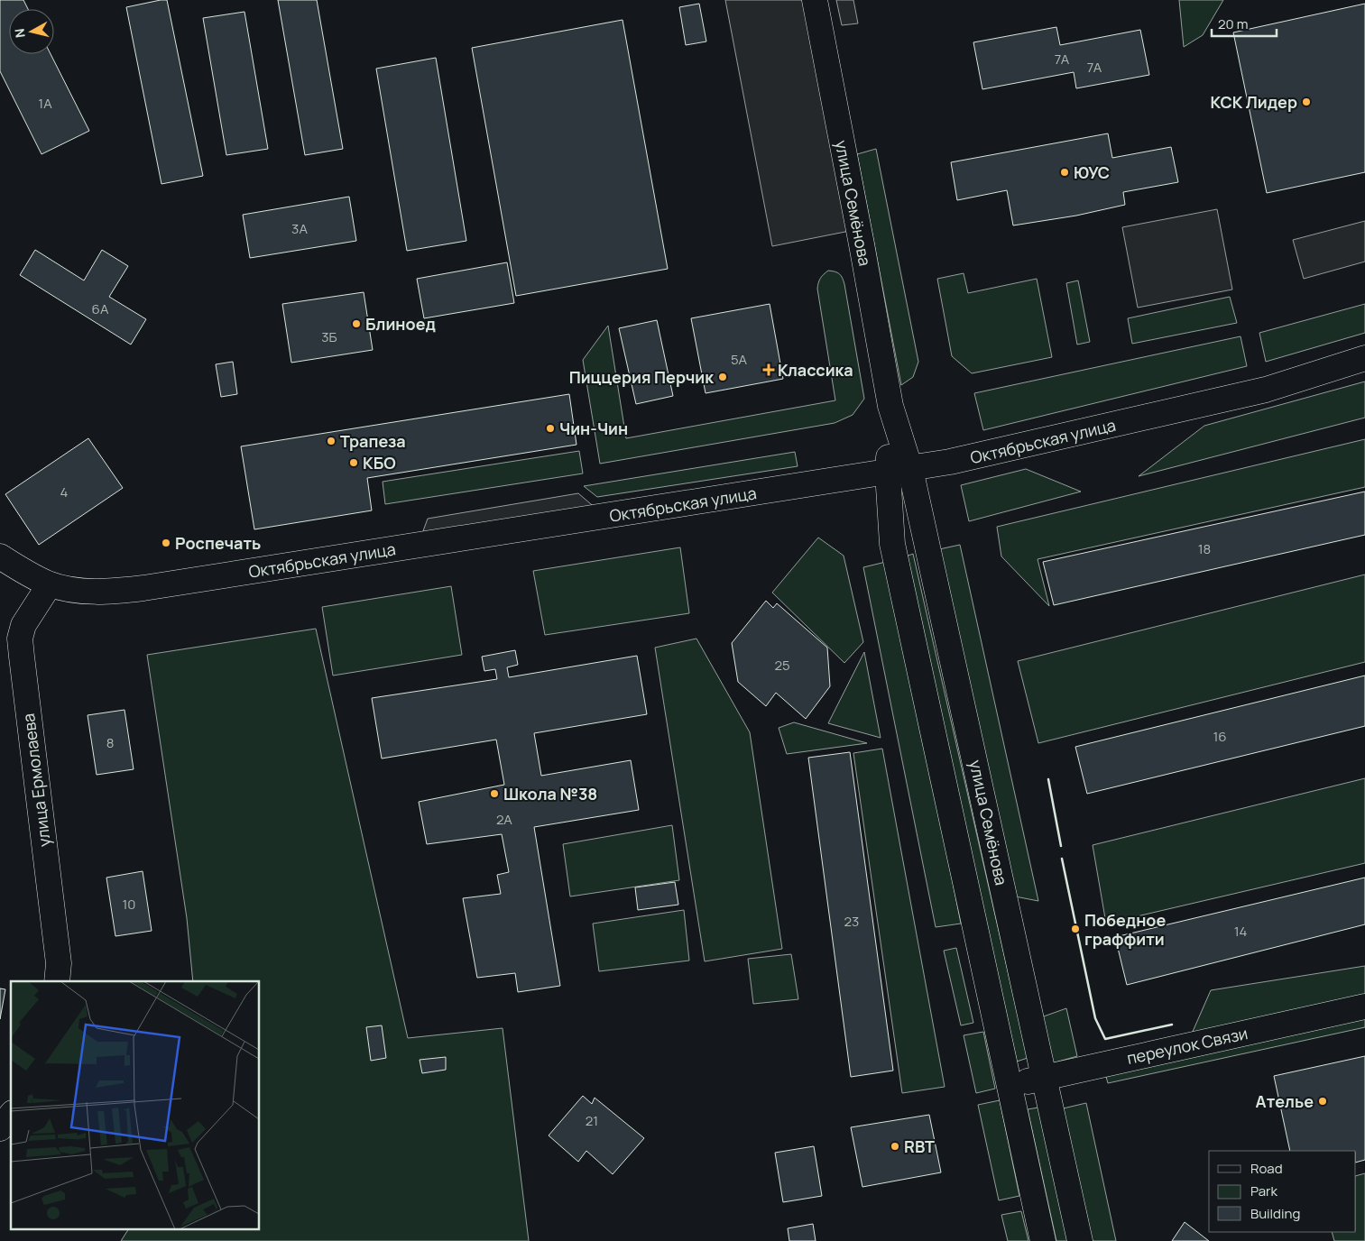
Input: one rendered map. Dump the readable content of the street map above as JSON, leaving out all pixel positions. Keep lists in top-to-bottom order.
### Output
{
  "streets": {
    "street": [
      "улица Семёнова",
      "Октябрьская улица",
      "улица Ермолаева",
      "переулок Связи"
    ]
  },
  "crossings": [
    ["улица Семёнова", "Октябрьская улица"],
    ["улица Семёнова", "переулок Связи"],
    ["Октябрьская улица", "улица Ермолаева"]
  ],
  "places": {
    "other": [
      "КСК Лидер",
      "ЮУС",
      "Блиноед",
      "Пиццерия Перчик",
      "Чин-Чин",
      "Трапеза",
      "КБО",
      "Роспечать",
      "Школа №38",
      "Победное граффити",
      "Ателье",
      "RBT"
    ],
    "health": ["Классика"]
  },
  "house_numbers": [
    "7А",
    "7А",
    "1А",
    "3А",
    "6А",
    "3Б",
    "5А",
    "4",
    "18",
    "25",
    "16",
    "8",
    "2А",
    "10",
    "23",
    "14",
    "21"
  ],
  "legend": ["Road", "Park", "Building"],
  "scale_bar": "20 m",
  "north": "left"
}
